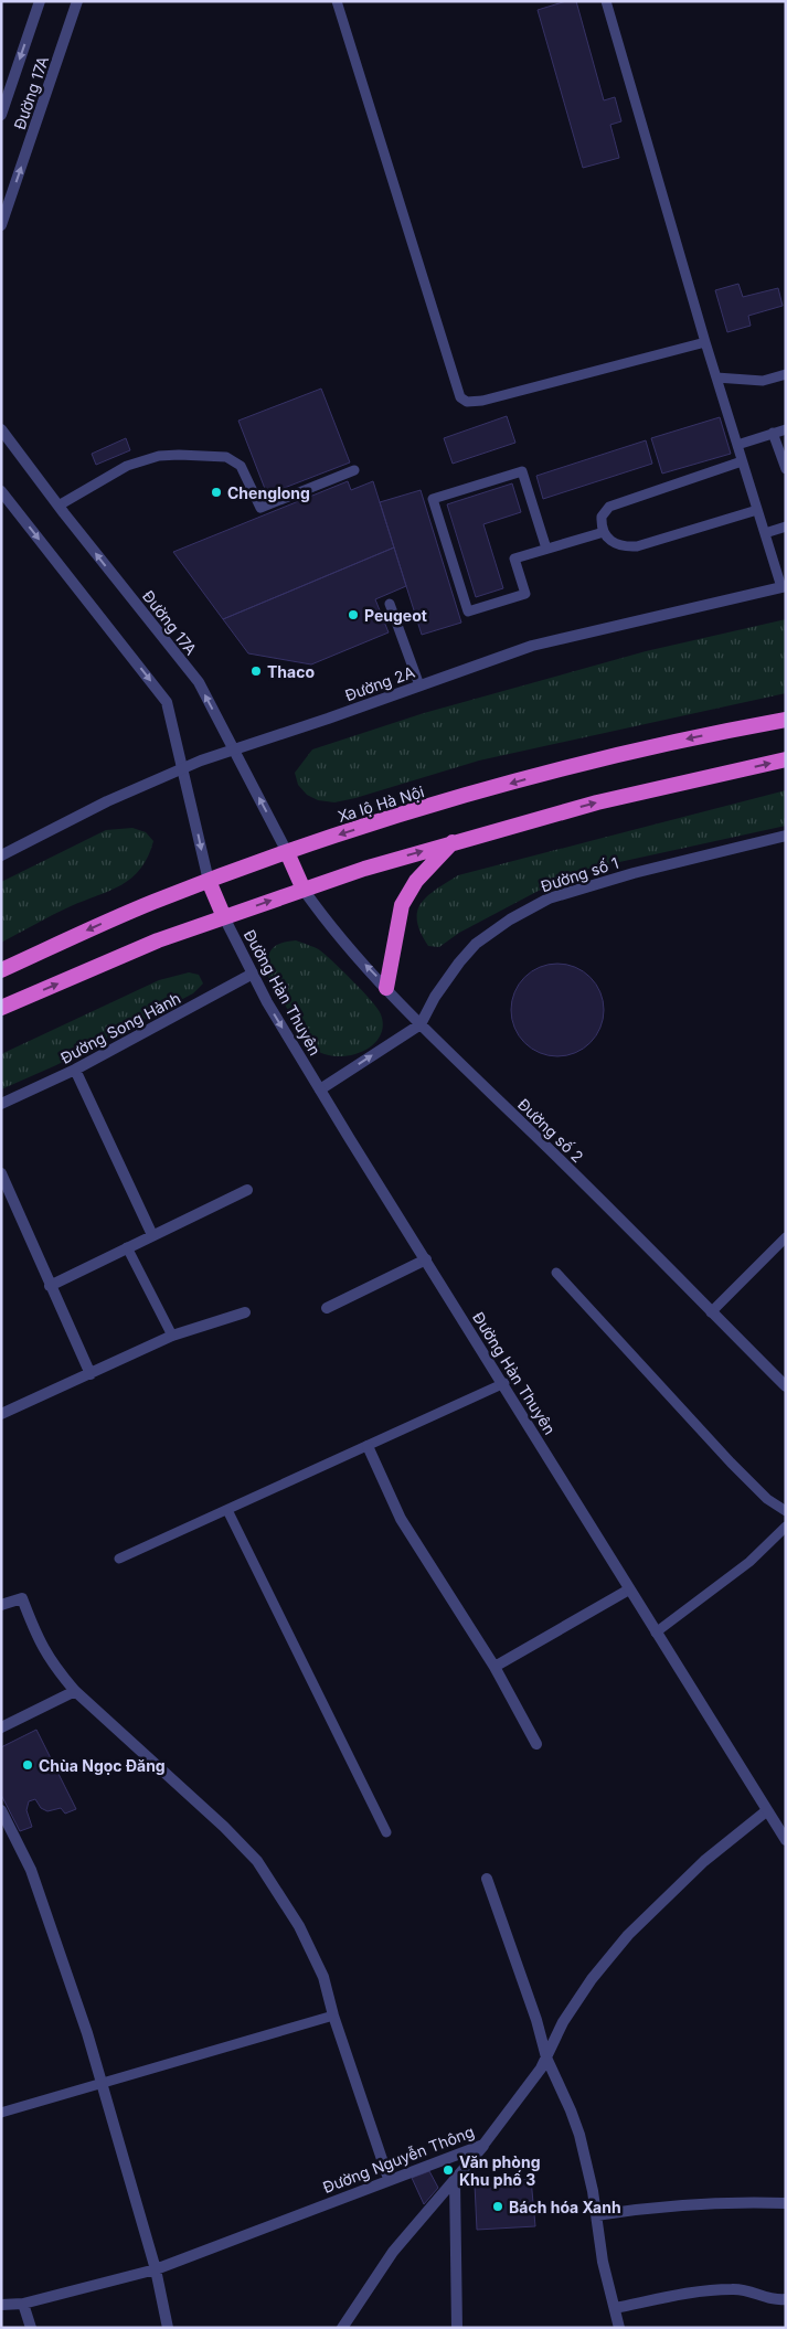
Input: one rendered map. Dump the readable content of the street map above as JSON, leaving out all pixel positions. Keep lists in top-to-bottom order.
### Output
{
  "streets": {
    "highway": ["Xa lộ Hà Nội"],
    "street": [
      "Đường 17A",
      "Đường 2A",
      "Đường số 1",
      "Đường Hàn Thuyên",
      "Đường Song Hành",
      "Đường số 2",
      "Đường Nguyễn Thông"
    ]
  },
  "crossings": [
    ["Đường 17A", "Đường 2A"],
    ["Đường 17A", "Xa lộ Hà Nội"],
    ["Đường số 1", "Đường Hàn Thuyên"],
    ["Đường số 1", "Đường số 2"],
    ["Đường Hàn Thuyên", "Đường Song Hành"],
    ["Đường Hàn Thuyên", "Đường Nguyễn Thông"]
  ],
  "places": [
    "Chenglong",
    "Peugeot",
    "Thaco",
    "Chùa Ngọc Đăng",
    "Văn phòng Khu phố 3",
    "Bách hóa Xanh"
  ]
}
